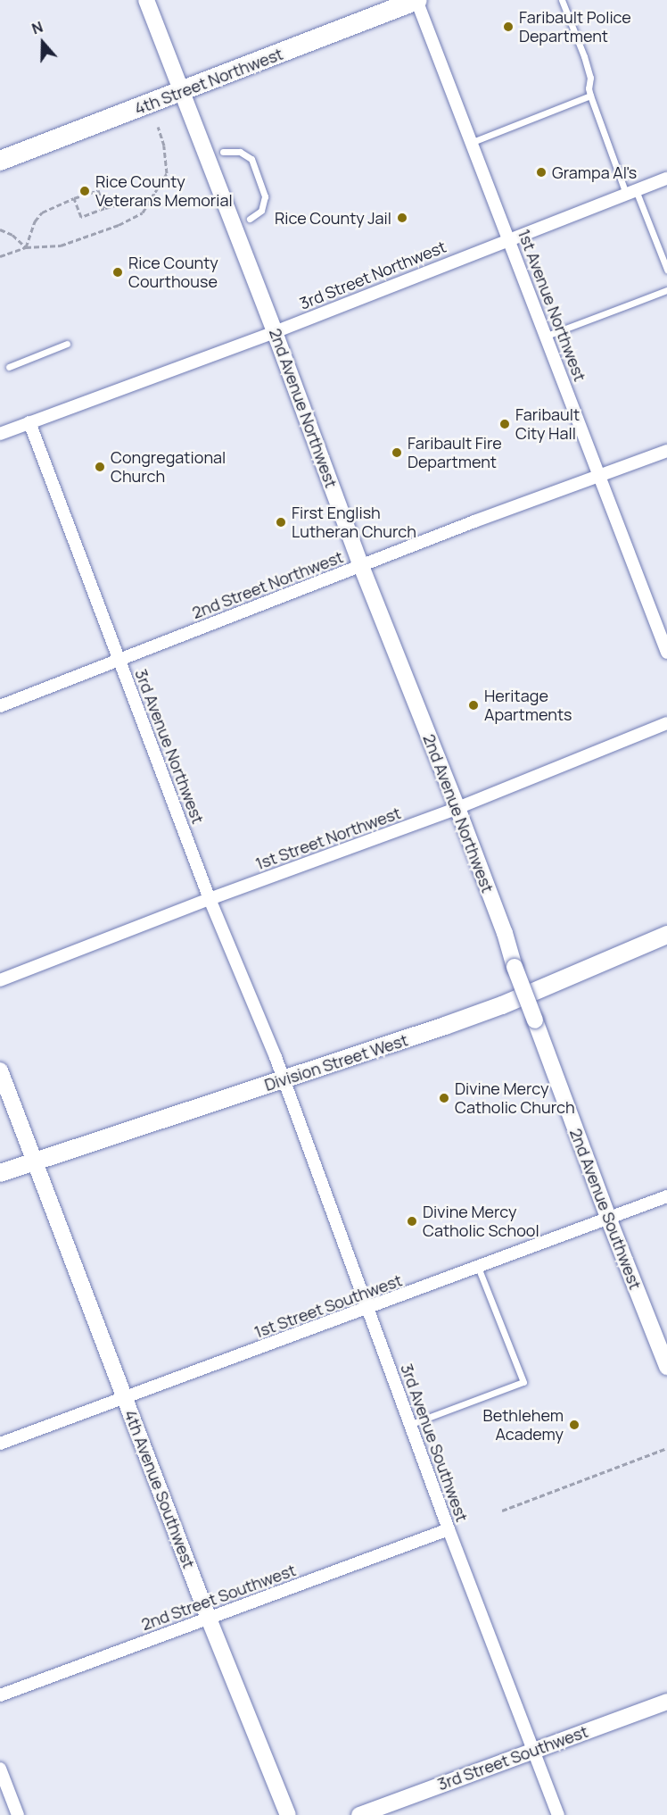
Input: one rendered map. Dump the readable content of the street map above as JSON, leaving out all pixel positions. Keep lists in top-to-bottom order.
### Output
{
  "streets": {
    "main road": ["4th Street Northwest", "Division Street West"],
    "street": [
      "3rd Street Northwest",
      "1st Avenue Northwest",
      "2nd Avenue Northwest",
      "2nd Street Northwest",
      "3rd Avenue Northwest",
      "1st Street Northwest",
      "2nd Avenue Southwest",
      "1st Street Southwest",
      "3rd Avenue Southwest",
      "4th Avenue Southwest",
      "2nd Street Southwest",
      "3rd Street Southwest"
    ]
  },
  "crossings": [
    ["4th Street Northwest", "1st Avenue Northwest"],
    ["4th Street Northwest", "2nd Avenue Northwest"],
    ["3rd Street Northwest", "1st Avenue Northwest"],
    ["3rd Street Northwest", "2nd Avenue Northwest"],
    ["3rd Street Northwest", "3rd Avenue Northwest"],
    ["1st Avenue Northwest", "2nd Street Northwest"],
    ["2nd Avenue Northwest", "2nd Street Northwest"],
    ["2nd Avenue Northwest", "1st Street Northwest"],
    ["2nd Avenue Northwest", "2nd Avenue Southwest"],
    ["2nd Street Northwest", "3rd Avenue Northwest"],
    ["3rd Avenue Northwest", "1st Street Northwest"],
    ["3rd Avenue Northwest", "Division Street West"],
    ["3rd Avenue Northwest", "3rd Avenue Southwest"],
    ["Division Street West", "3rd Avenue Southwest"],
    ["Division Street West", "4th Avenue Southwest"],
    ["2nd Avenue Southwest", "1st Street Southwest"],
    ["1st Street Southwest", "3rd Avenue Southwest"],
    ["1st Street Southwest", "4th Avenue Southwest"],
    ["3rd Avenue Southwest", "2nd Street Southwest"],
    ["3rd Avenue Southwest", "3rd Street Southwest"],
    ["4th Avenue Southwest", "2nd Street Southwest"]
  ],
  "places": [
    "Faribault Police Department",
    "Grampa Al's",
    "Rice County Veterans Memorial",
    "Rice County Jail",
    "Rice County Courthouse",
    "Faribault City Hall",
    "Faribault Fire Department",
    "Congregational Church",
    "First English Lutheran Church",
    "Heritage Apartments",
    "Divine Mercy Catholic Church",
    "Divine Mercy Catholic School",
    "Bethlehem Academy"
  ],
  "north": "top"
}
